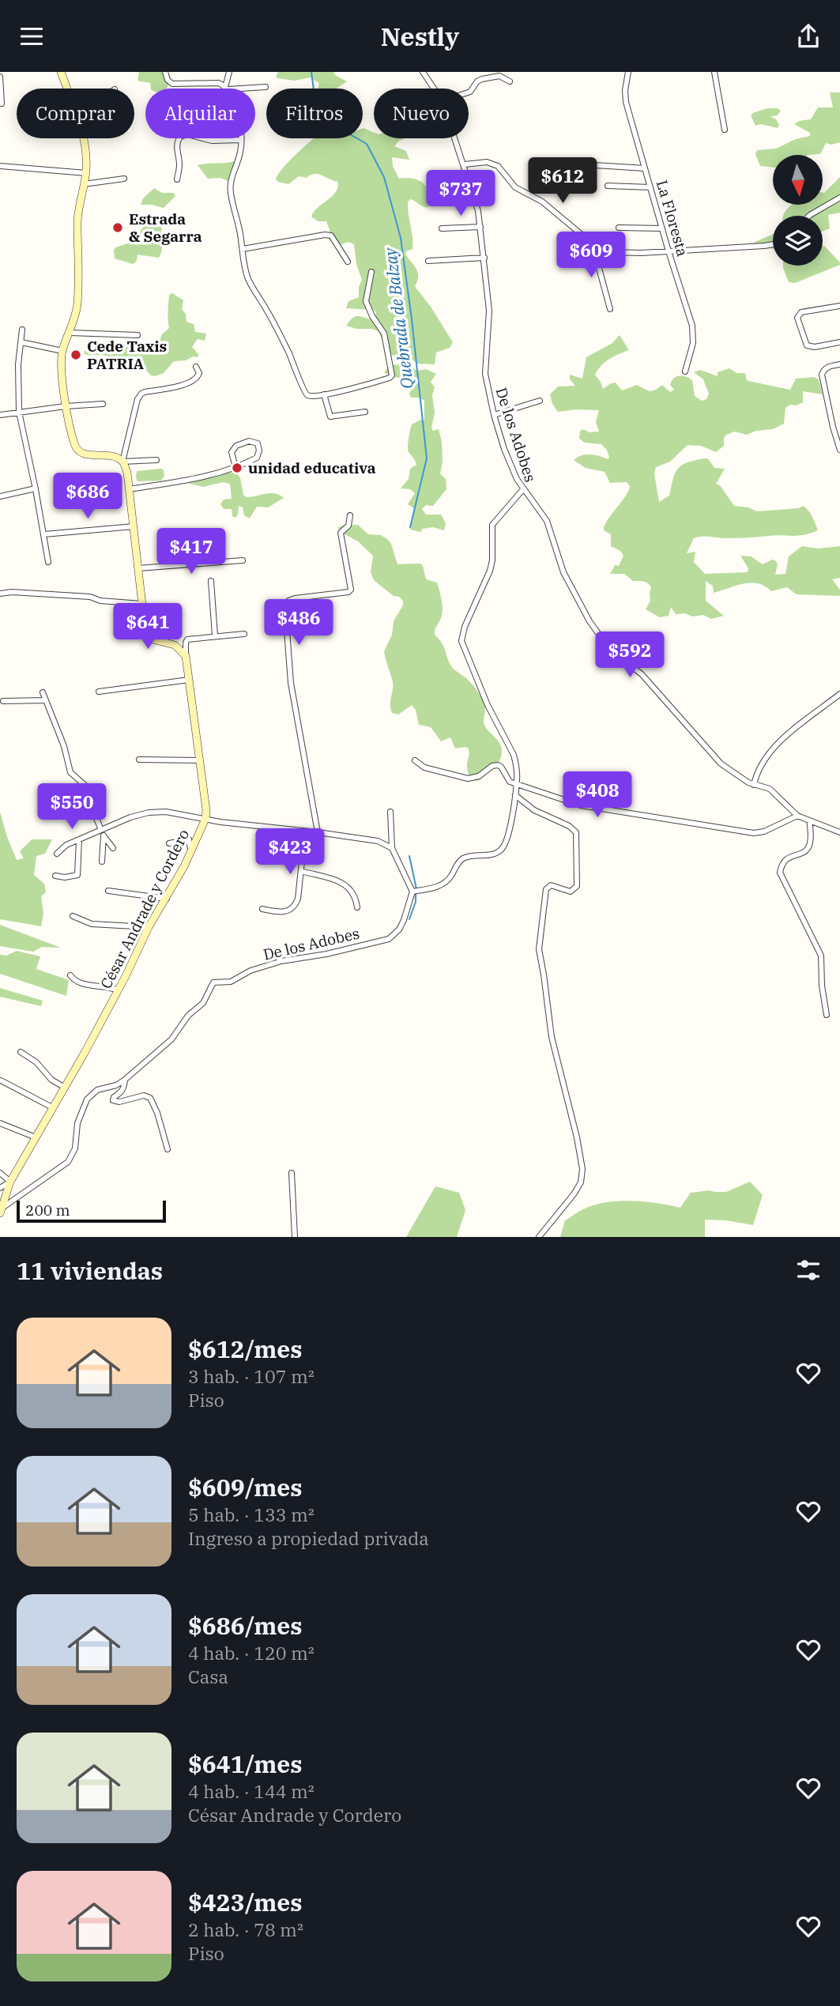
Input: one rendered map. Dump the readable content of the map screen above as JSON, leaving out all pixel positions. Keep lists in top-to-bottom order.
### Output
{
  "streets": {
    "street": ["La Floresta", "De los Adobes", "César Andrade y Cordero"]
  },
  "crossings": [
    ["De los Adobes", "César Andrade y Cordero"]
  ],
  "water": ["Quebrada de Balzay"],
  "places": ["Estrada & Segarra", "Cede Taxis PATRIA", "unidad educativa"],
  "scale_bar": "200 m",
  "north": "bottom",
  "page": {
    "header": "Nestly",
    "chip": [
      "Comprar",
      "Alquilar",
      "Filtros",
      "Nuevo"
    ],
    "price": [
      "$612",
      "$737",
      "$609",
      "$686",
      "$417",
      "$486",
      "$641",
      "$592",
      "$408",
      "$550",
      "$423"
    ],
    "scale": "200 m",
    "heading": "11 viviendas",
    "list": [
      {
        "name": "$612/mes",
        "note": "3 hab. · 107 m² · Piso"
      },
      {
        "name": "$609/mes",
        "note": "5 hab. · 133 m² · Ingreso a propiedad privada"
      },
      {
        "name": "$686/mes",
        "note": "4 hab. · 120 m² · Casa"
      },
      {
        "name": "$641/mes",
        "note": "4 hab. · 144 m² · César Andrade y Cordero"
      },
      {
        "name": "$423/mes",
        "note": "2 hab. · 78 m² · Piso"
      }
    ]
  }
}
